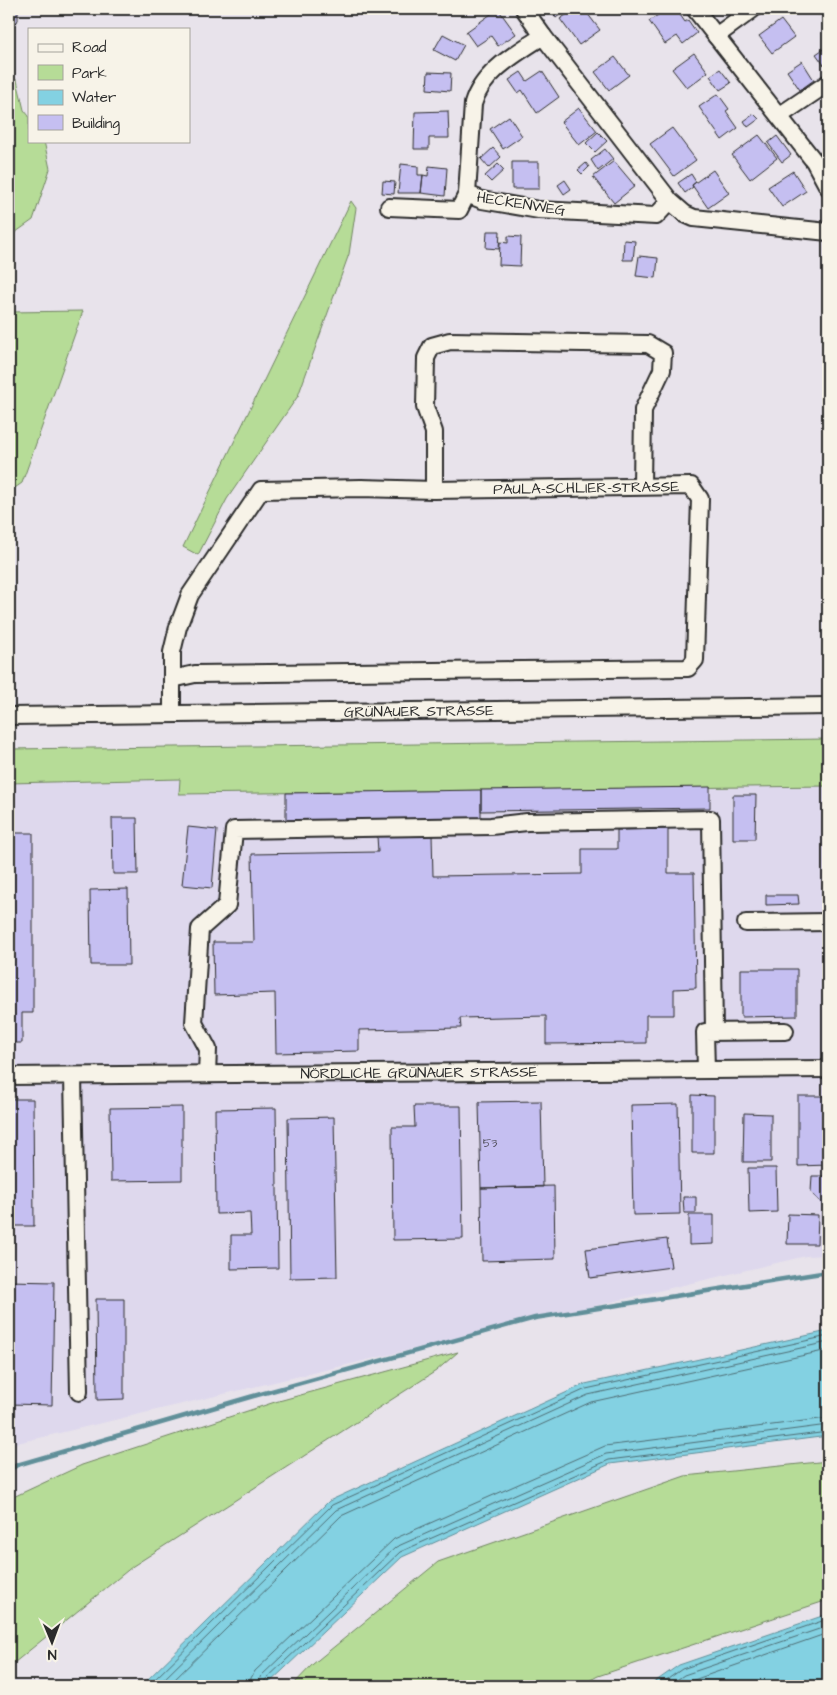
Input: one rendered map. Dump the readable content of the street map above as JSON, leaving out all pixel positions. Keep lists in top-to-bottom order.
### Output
{
  "streets": {
    "street": [
      "HECKENWEG",
      "PAULA-SCHLIER-STRASSE",
      "GRÜNAUER STRASSE",
      "NÖRDLICHE GRÜNAUER STRASSE"
    ]
  },
  "crossings": [
    ["PAULA-SCHLIER-STRASSE", "GRÜNAUER STRASSE"]
  ],
  "house_numbers": ["53"],
  "legend": [
    "Road",
    "Park",
    "Water",
    "Building"
  ],
  "north": "bottom"
}
